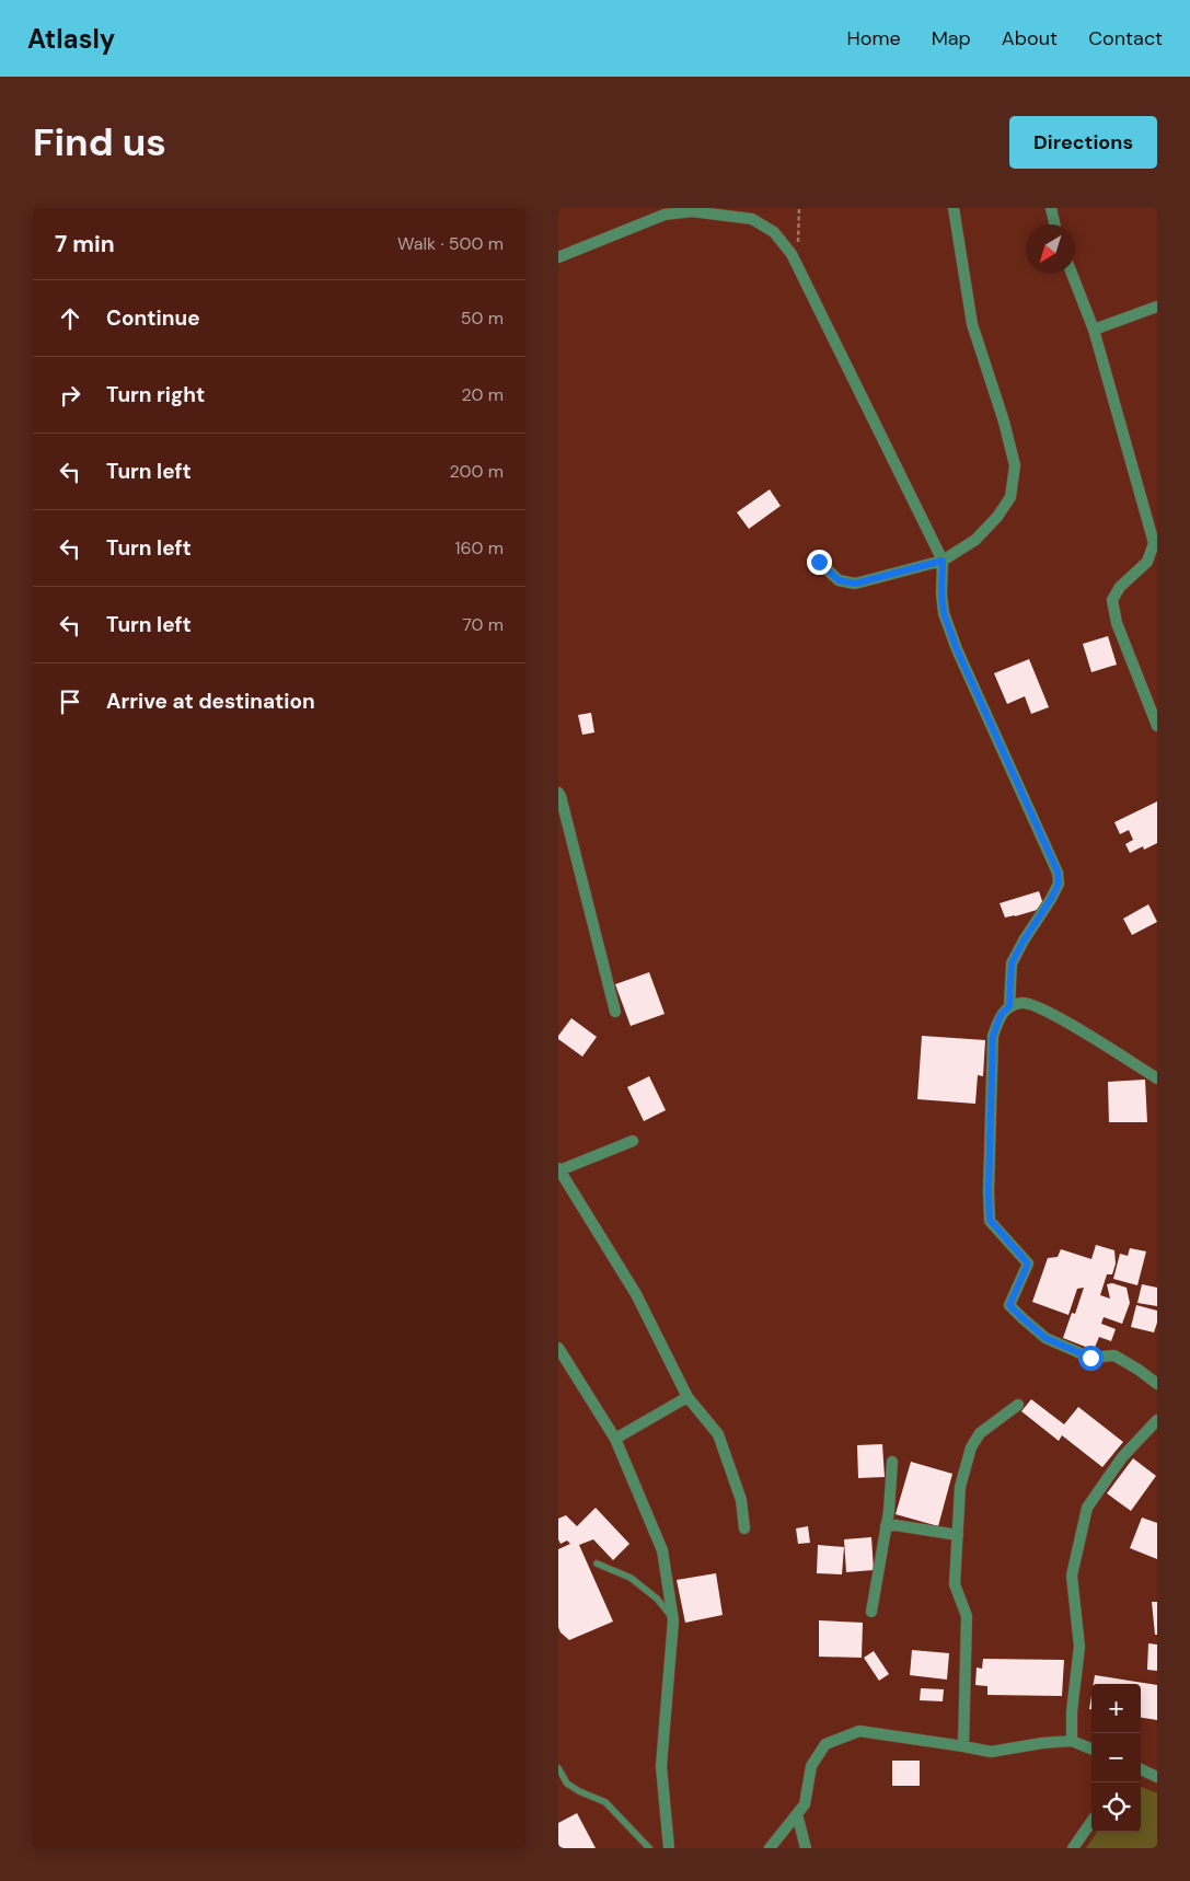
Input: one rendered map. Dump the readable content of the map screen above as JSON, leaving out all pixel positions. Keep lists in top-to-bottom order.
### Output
{
  "north": "bottom left",
  "page": {
    "header": "Atlasly",
    "nav": [
      "Home",
      "Map",
      "About",
      "Contact"
    ],
    "buttons": "Directions",
    "title": "Find us",
    "heading": ["7 min", "Walk · 500 m"],
    "list": [
      ["Continue", "50 m"],
      ["Turn right", "20 m"],
      ["Turn left", "200 m"],
      ["Turn left", "160 m"],
      ["Turn left", "70 m"],
      "Arrive at destination"
    ],
    "map_buttons": ["+", "−"]
  }
}
